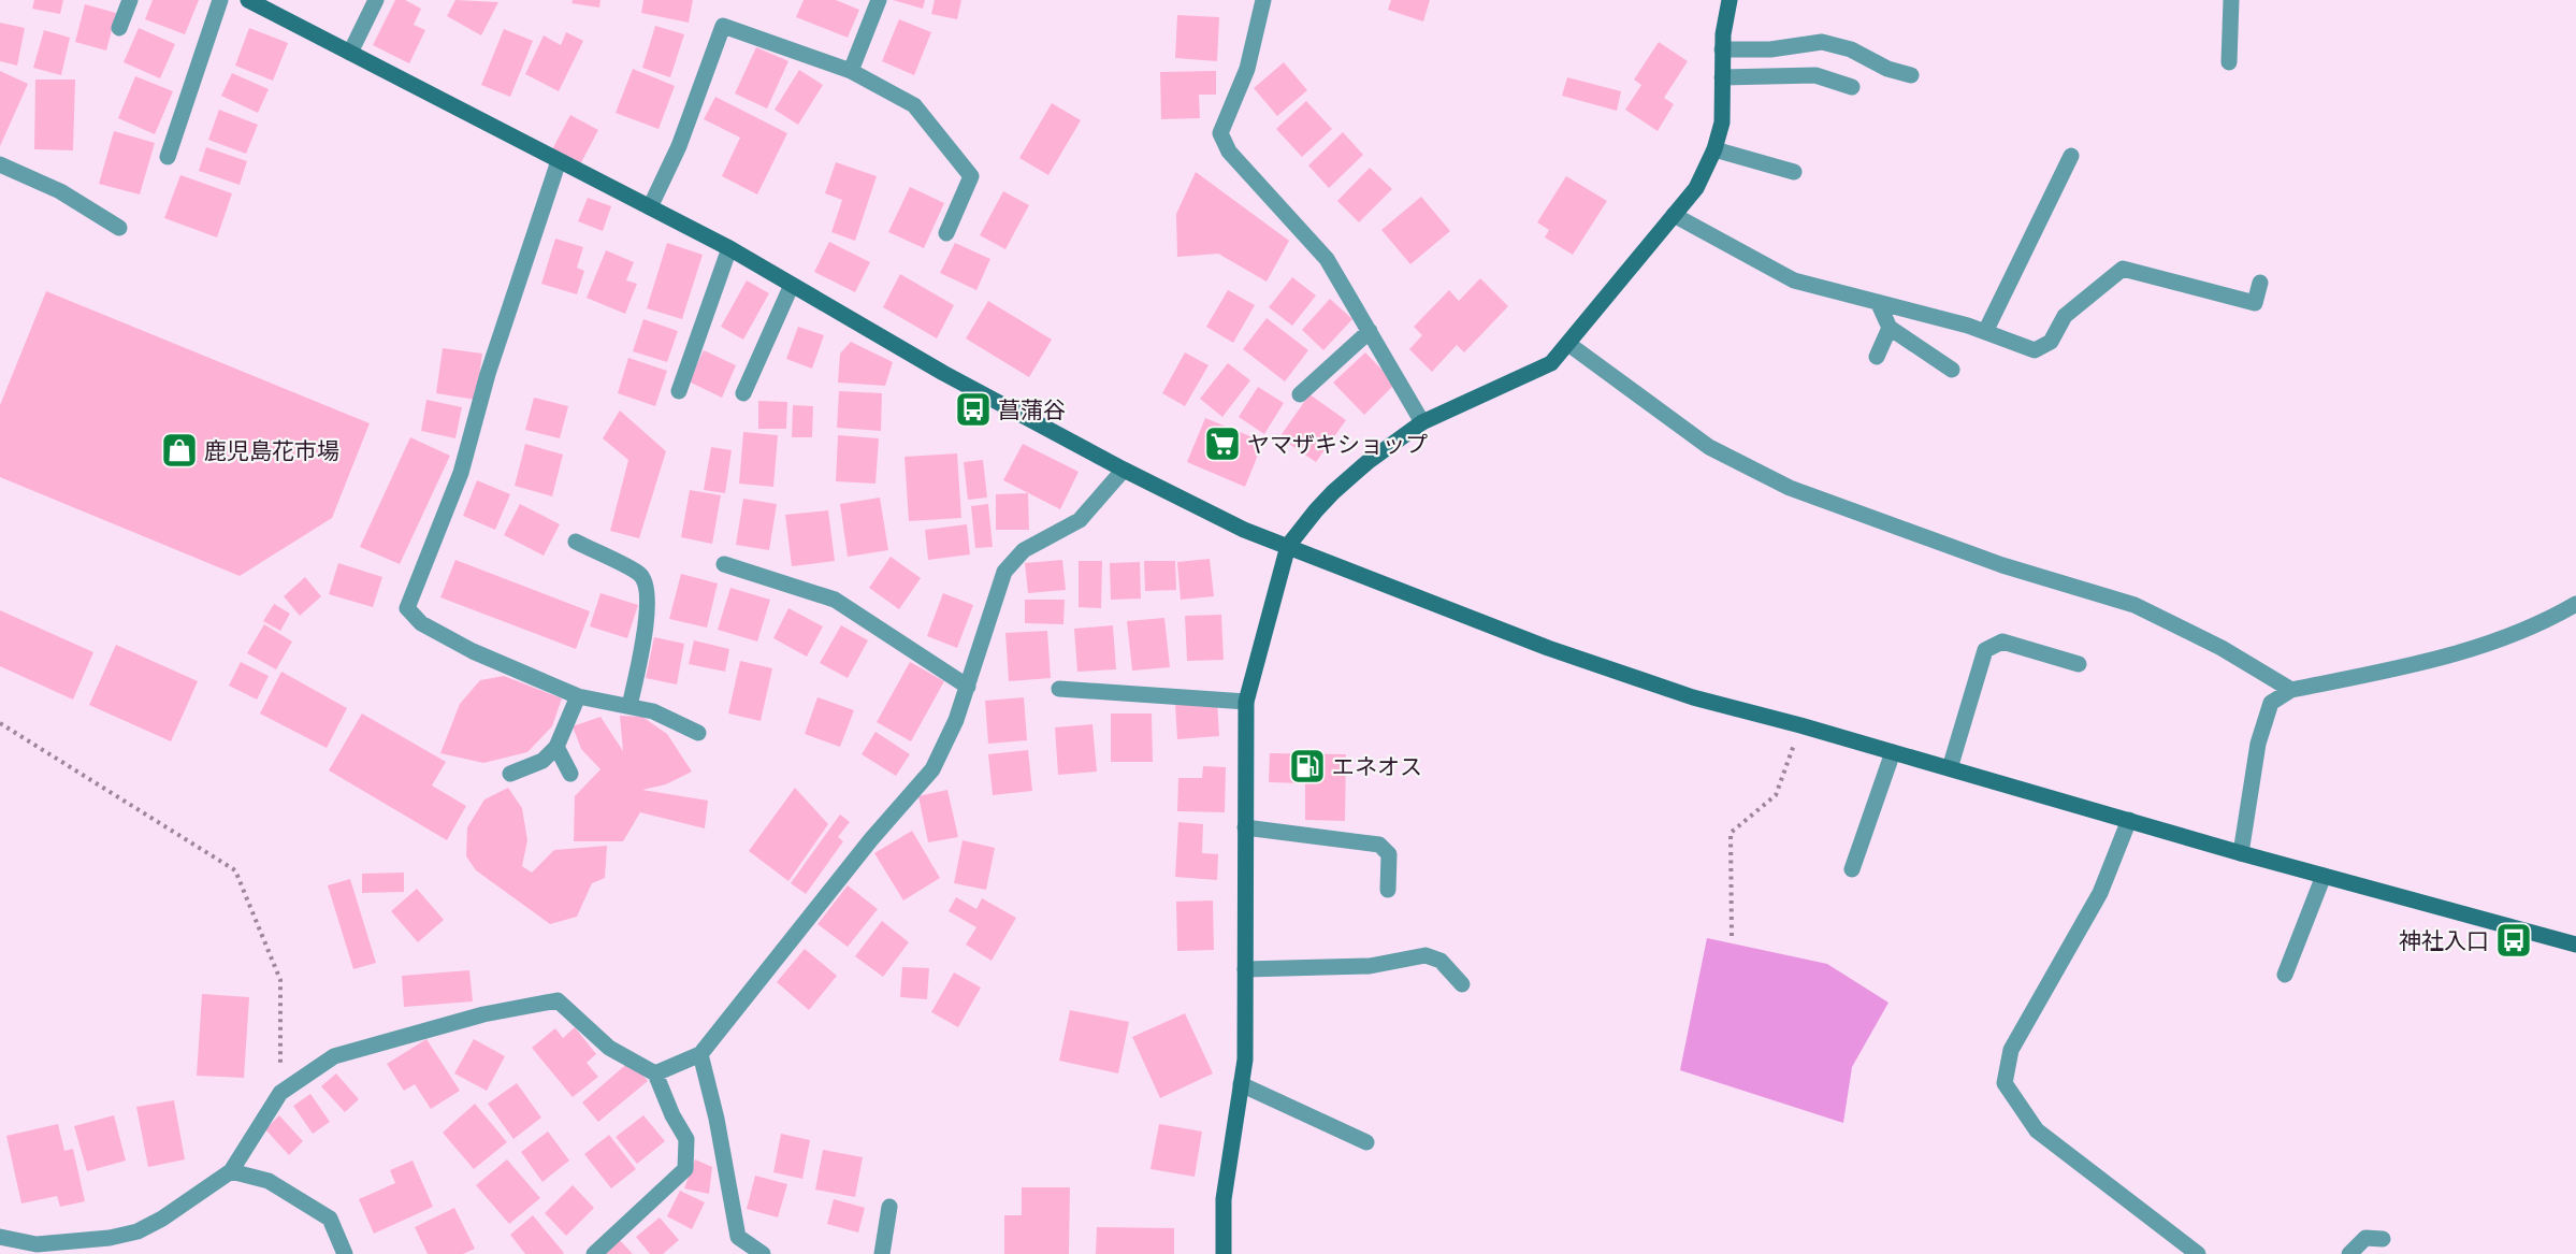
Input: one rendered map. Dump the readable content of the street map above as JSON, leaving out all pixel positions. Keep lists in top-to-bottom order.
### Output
{
  "places": {
    "bus stop": ["菖蒲谷", "神社入口"],
    "supermarket": ["ヤマザキショップ"],
    "shop": ["鹿児島花市場"],
    "fuel station": ["エネオス"]
  }
}
